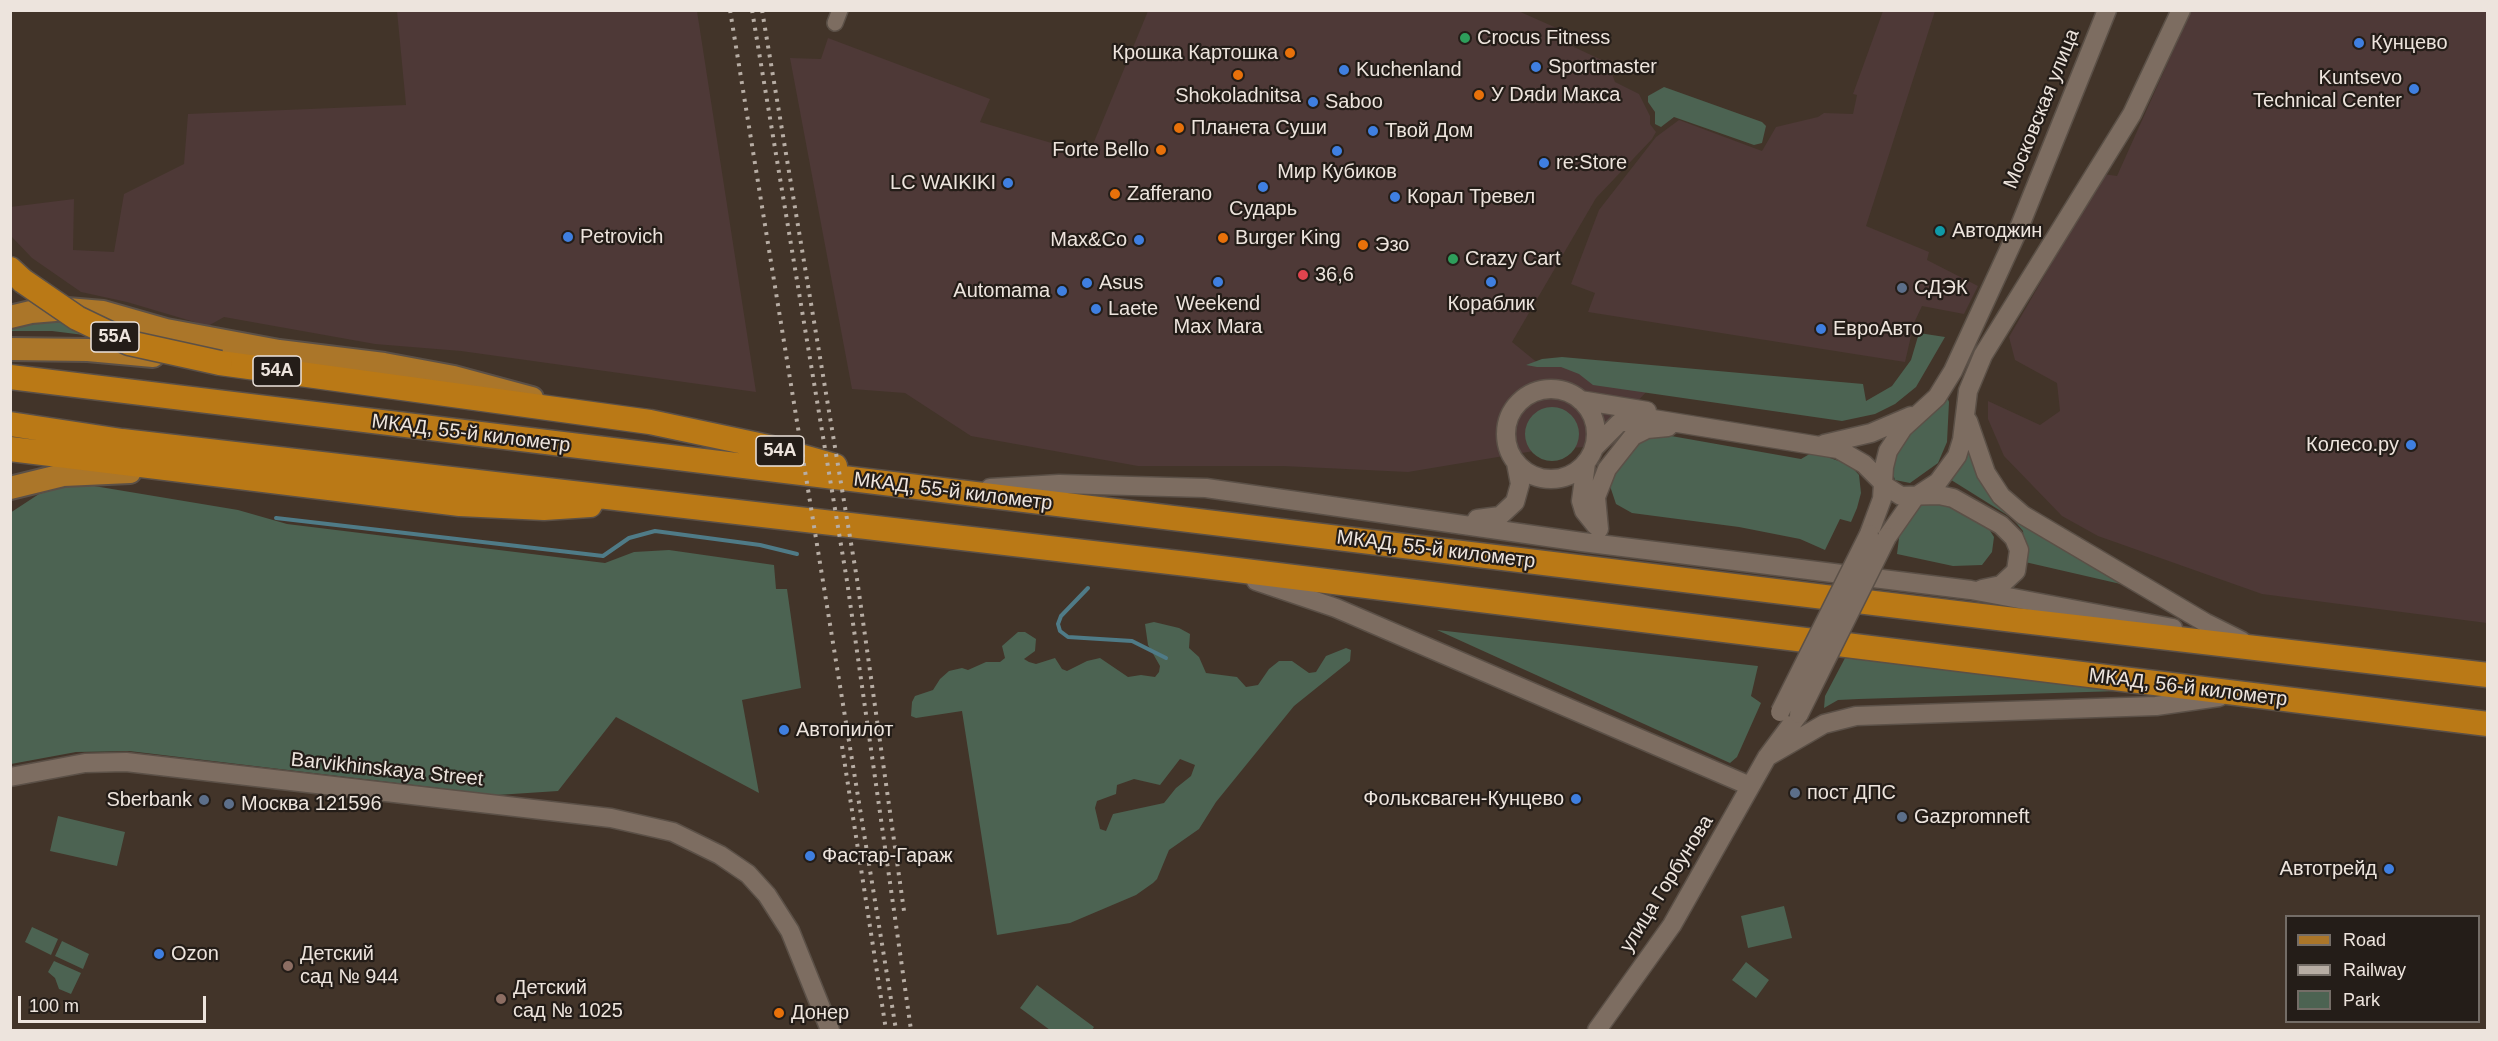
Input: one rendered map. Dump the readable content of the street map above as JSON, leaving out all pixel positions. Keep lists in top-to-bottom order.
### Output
{
  "streets": {
    "highway": [
      "55А",
      "54А",
      "МКАД, 55-й километр",
      "МКАД, 56-й километр"
    ],
    "street": ["Московская улица", "Barvikhinskaya Street", "улица Горбунова"]
  },
  "crossings": [
    ["Московская улица", "улица Горбунова"],
    ["55А", "54А"],
    ["54А", "МКАД, 55-й километр"]
  ],
  "places": [
    "Crocus Fitness",
    "Кунцево",
    "Крошка Картошка",
    "Sportmaster",
    "Kuchenland",
    "Shokoladnitsa",
    "Kuntsevo Technical Center",
    "У Dяdи Макса",
    "Saboo",
    "Планета Суши",
    "Твой Дом",
    "Forte Bello",
    "Мир Кубиков",
    "re:Store",
    "LC WAIKIKI",
    "Сударь",
    "Zafferano",
    "Корал Тревел",
    "Автоджин",
    "Petrovich",
    "Burger King",
    "Max&Co",
    "Эзо",
    "Crazy Cart",
    "36,6",
    "Weekend Max Mara",
    "Кораблик",
    "Asus",
    "СДЭК",
    "Automama",
    "Laete",
    "ЕвроАвто",
    "Колесо.ру",
    "Автопилот",
    "пост ДПС",
    "Фольксваген-Кунцево",
    "Sberbank",
    "Москва 121596",
    "Gazpromneft",
    "Фастар-Гараж",
    "Автотрейд",
    "Ozon",
    "Детский сад № 944",
    "Детский сад № 1025",
    "Донер"
  ],
  "legend": ["Road", "Railway", "Park"],
  "scale_bar": "100 m"
}
